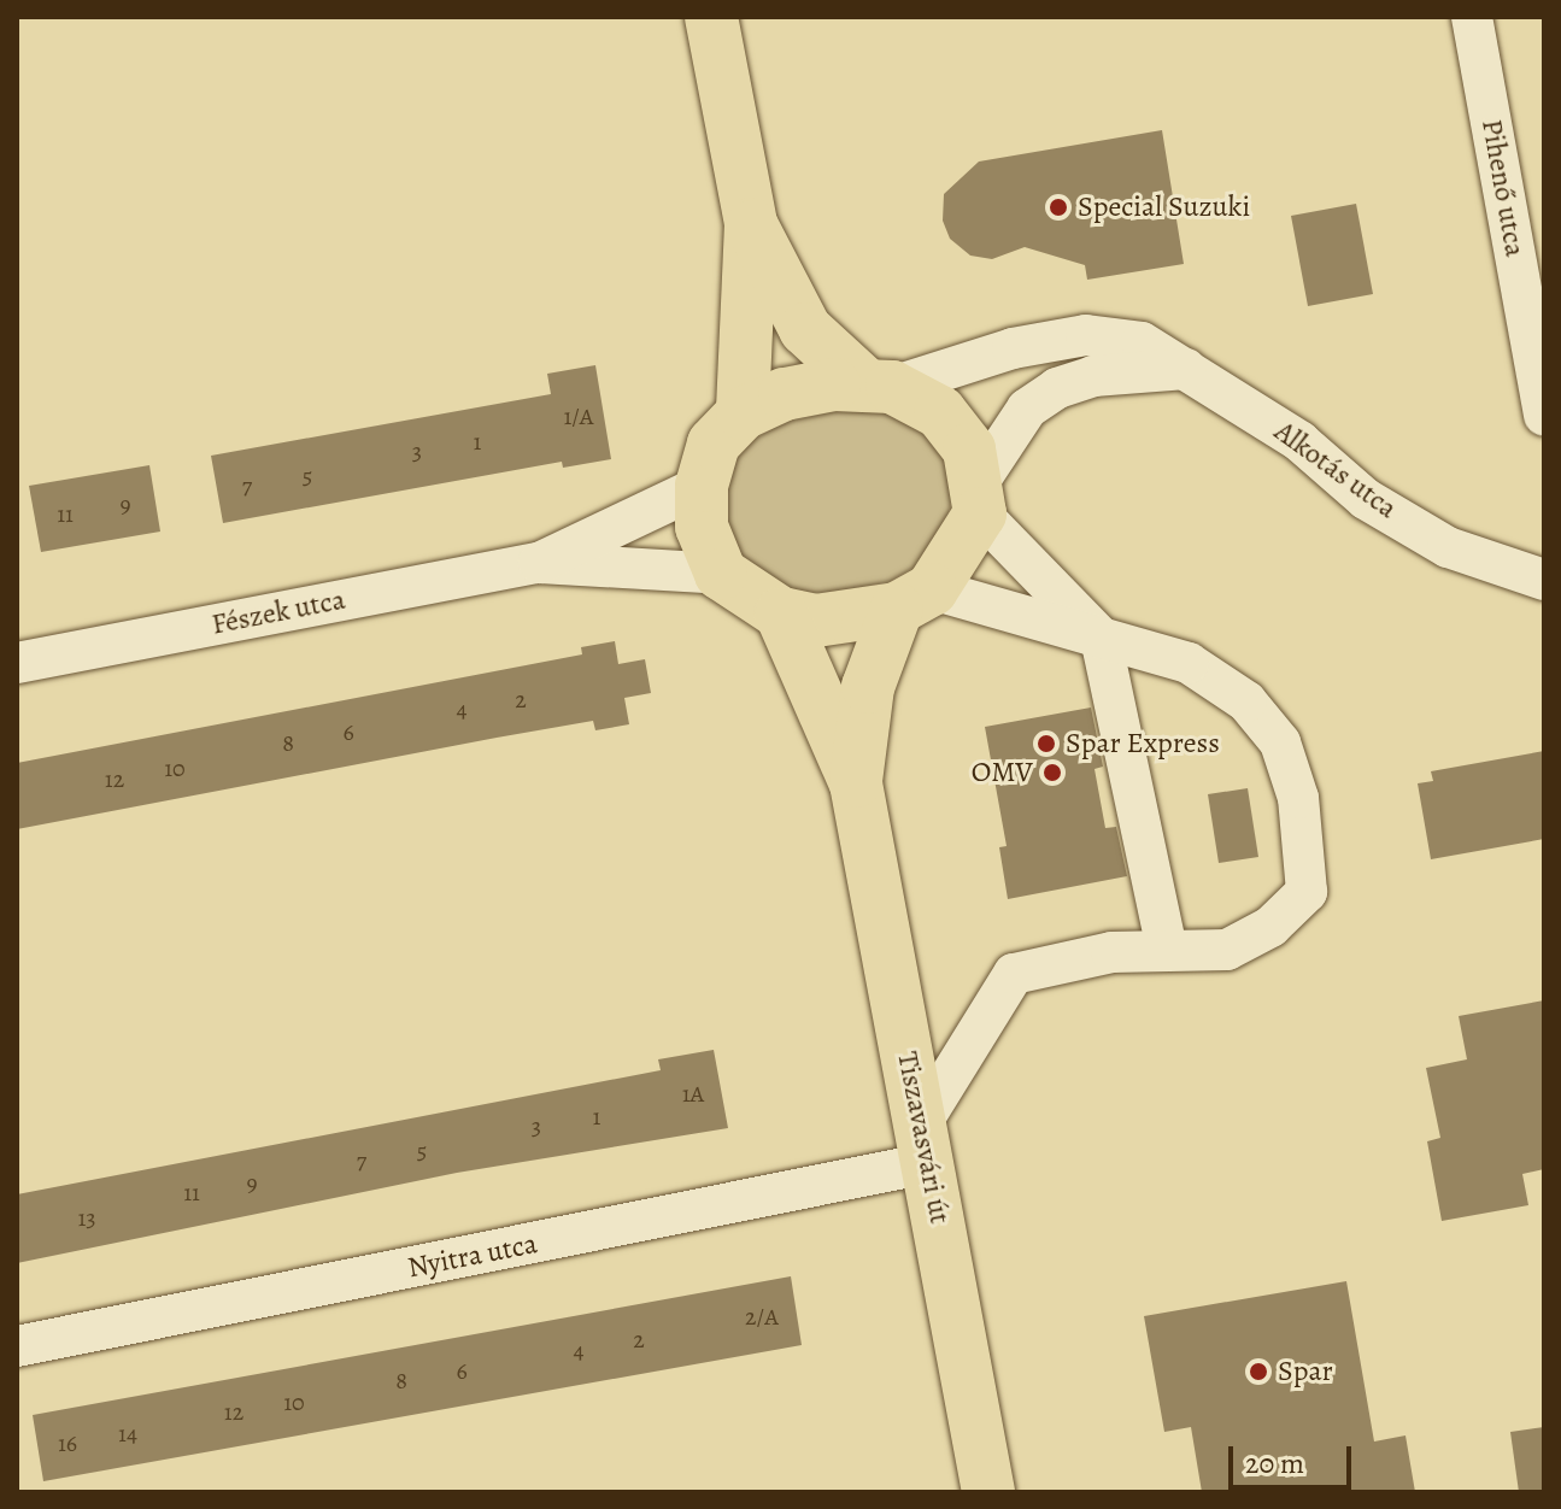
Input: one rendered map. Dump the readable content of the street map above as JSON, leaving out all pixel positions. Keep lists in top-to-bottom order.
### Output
{
  "streets": {
    "main road": ["Tiszavasvári út"],
    "street": [
      "Pihenő utca",
      "Alkotás utca",
      "Fészek utca",
      "Nyitra utca"
    ]
  },
  "crossings": [
    ["Alkotás utca", "Fészek utca"],
    ["Tiszavasvári út", "Nyitra utca"]
  ],
  "places": [
    "Special Suzuki",
    "Spar Express",
    "OMV",
    "Spar"
  ],
  "house_numbers": [
    "1/A",
    "1",
    "3",
    "5",
    "7",
    "9",
    "11",
    "2",
    "4",
    "6",
    "8",
    "10",
    "12",
    "1A",
    "1",
    "3",
    "5",
    "7",
    "9",
    "11",
    "13",
    "2/A",
    "2",
    "4",
    "6",
    "8",
    "10",
    "12",
    "14",
    "16"
  ],
  "scale_bar": "20 m"
}
